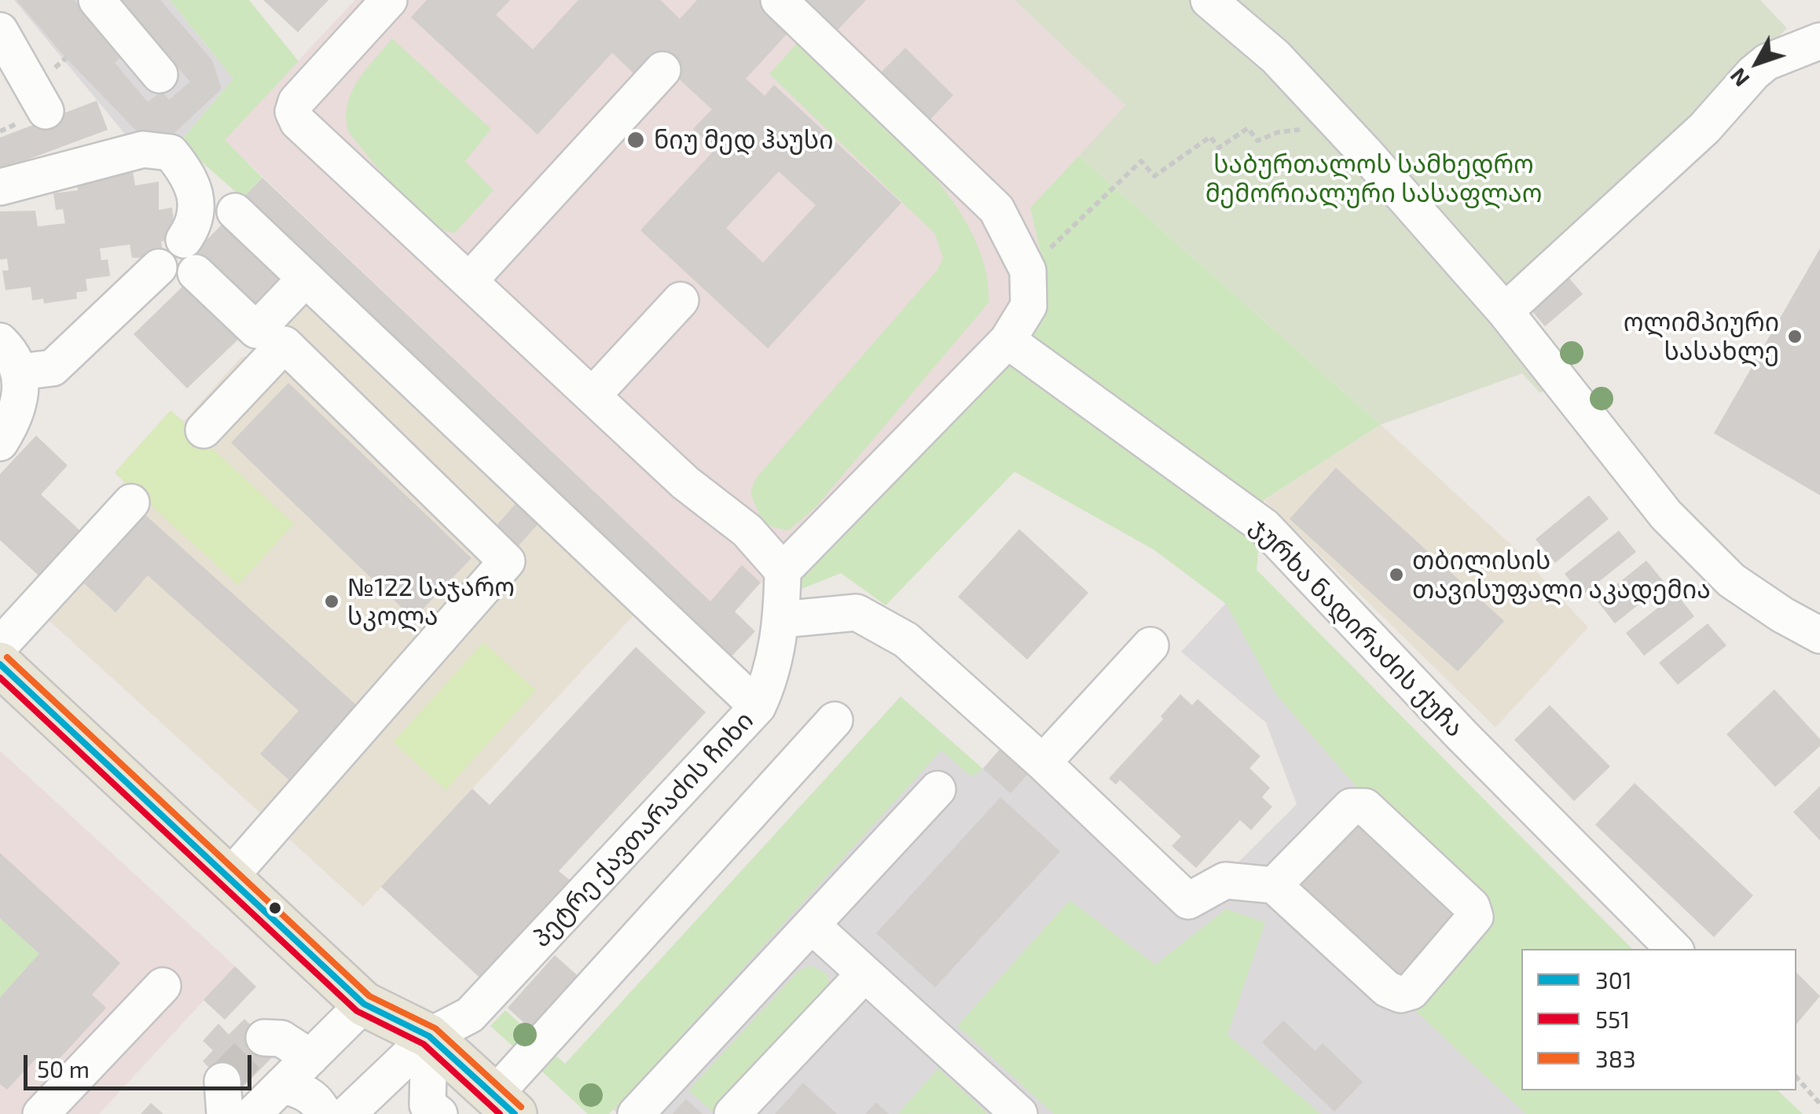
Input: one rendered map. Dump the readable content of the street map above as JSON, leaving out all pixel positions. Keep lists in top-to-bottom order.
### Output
{
  "streets": {
    "street": ["ჯურხა ნადირაძის ქუჩა", "პეტრე ქავთარაძის ჩიხი"]
  },
  "parks": ["საბურთალოს სამხედრო მემორიალური სასაფლაო"],
  "places": [
    "ნიუ მედ ჰაუსი",
    "ოლიმპიური სასახლე",
    "თბილისის თავისუფალი აკადემია",
    "№122 საჯარო სკოლა"
  ],
  "lines": ["transit line 383", "transit line 301", "transit line 551"],
  "legend": ["301", "551", "383"],
  "scale_bar": "50 m",
  "north": "bottom left"
}
